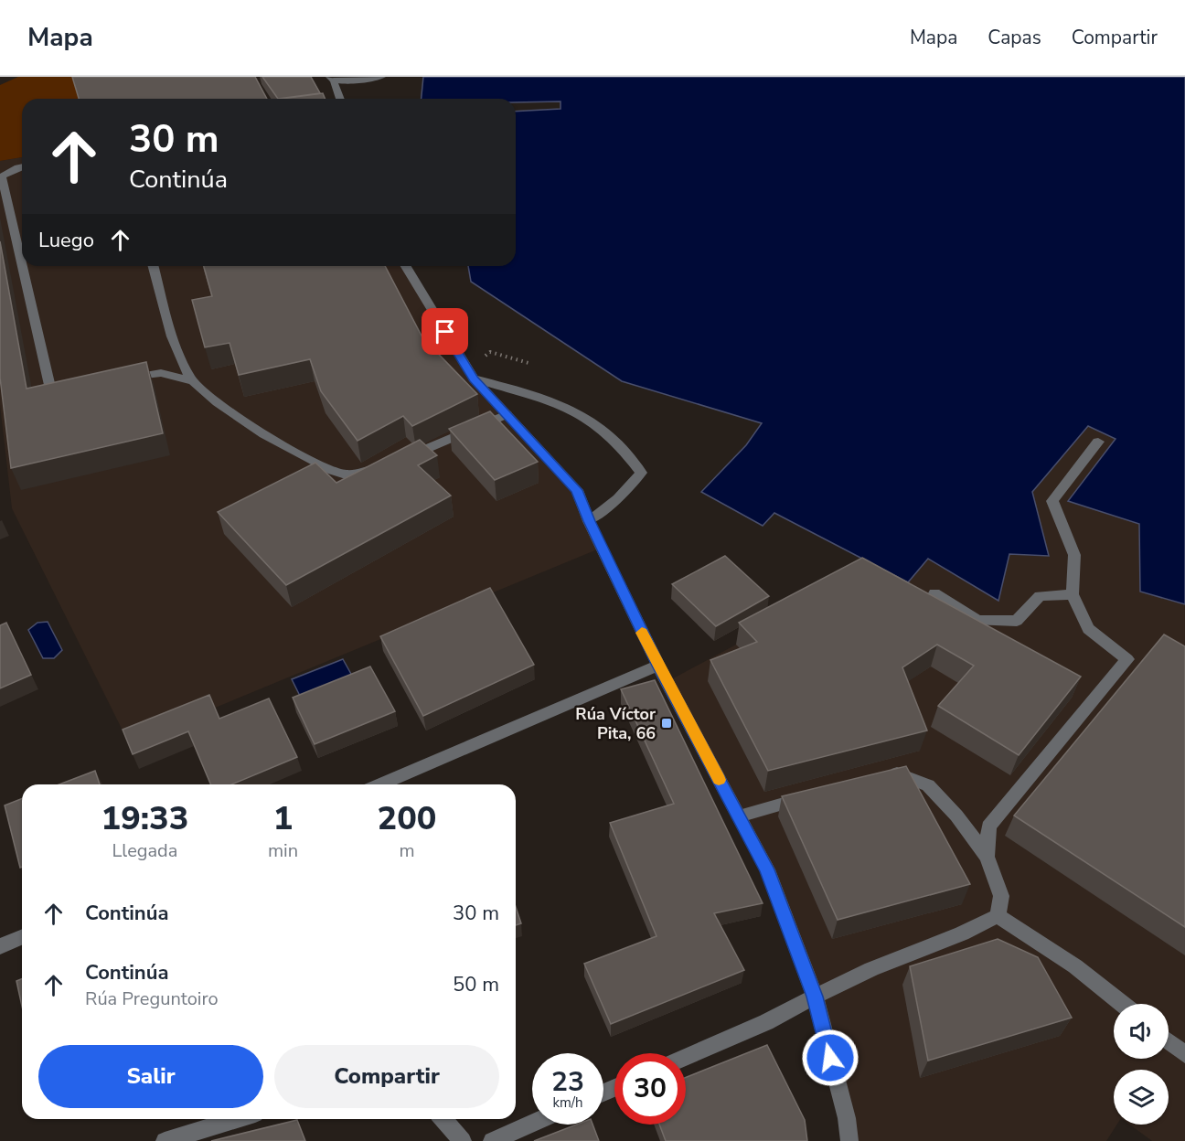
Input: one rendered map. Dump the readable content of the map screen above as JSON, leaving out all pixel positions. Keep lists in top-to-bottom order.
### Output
{
  "places": {
    "transit": ["Rúa Víctor Pita, 66"]
  },
  "page": {
    "header": "Mapa",
    "nav": ["Mapa", "Capas", "Compartir"],
    "turn": ["30 m", "Continúa"],
    "then": "Luego",
    "eta": [
      "19:33",
      "Llegada",
      "1",
      "min",
      "200",
      "m"
    ],
    "list": [
      {
        "name": "Continúa",
        "value": "30 m"
      },
      {
        "name": "Continúa",
        "note": "Rúa Preguntoiro",
        "value": "50 m"
      }
    ],
    "buttons": ["Salir", "Compartir"],
    "speed": "23 km/h",
    "limit": "30"
  }
}
